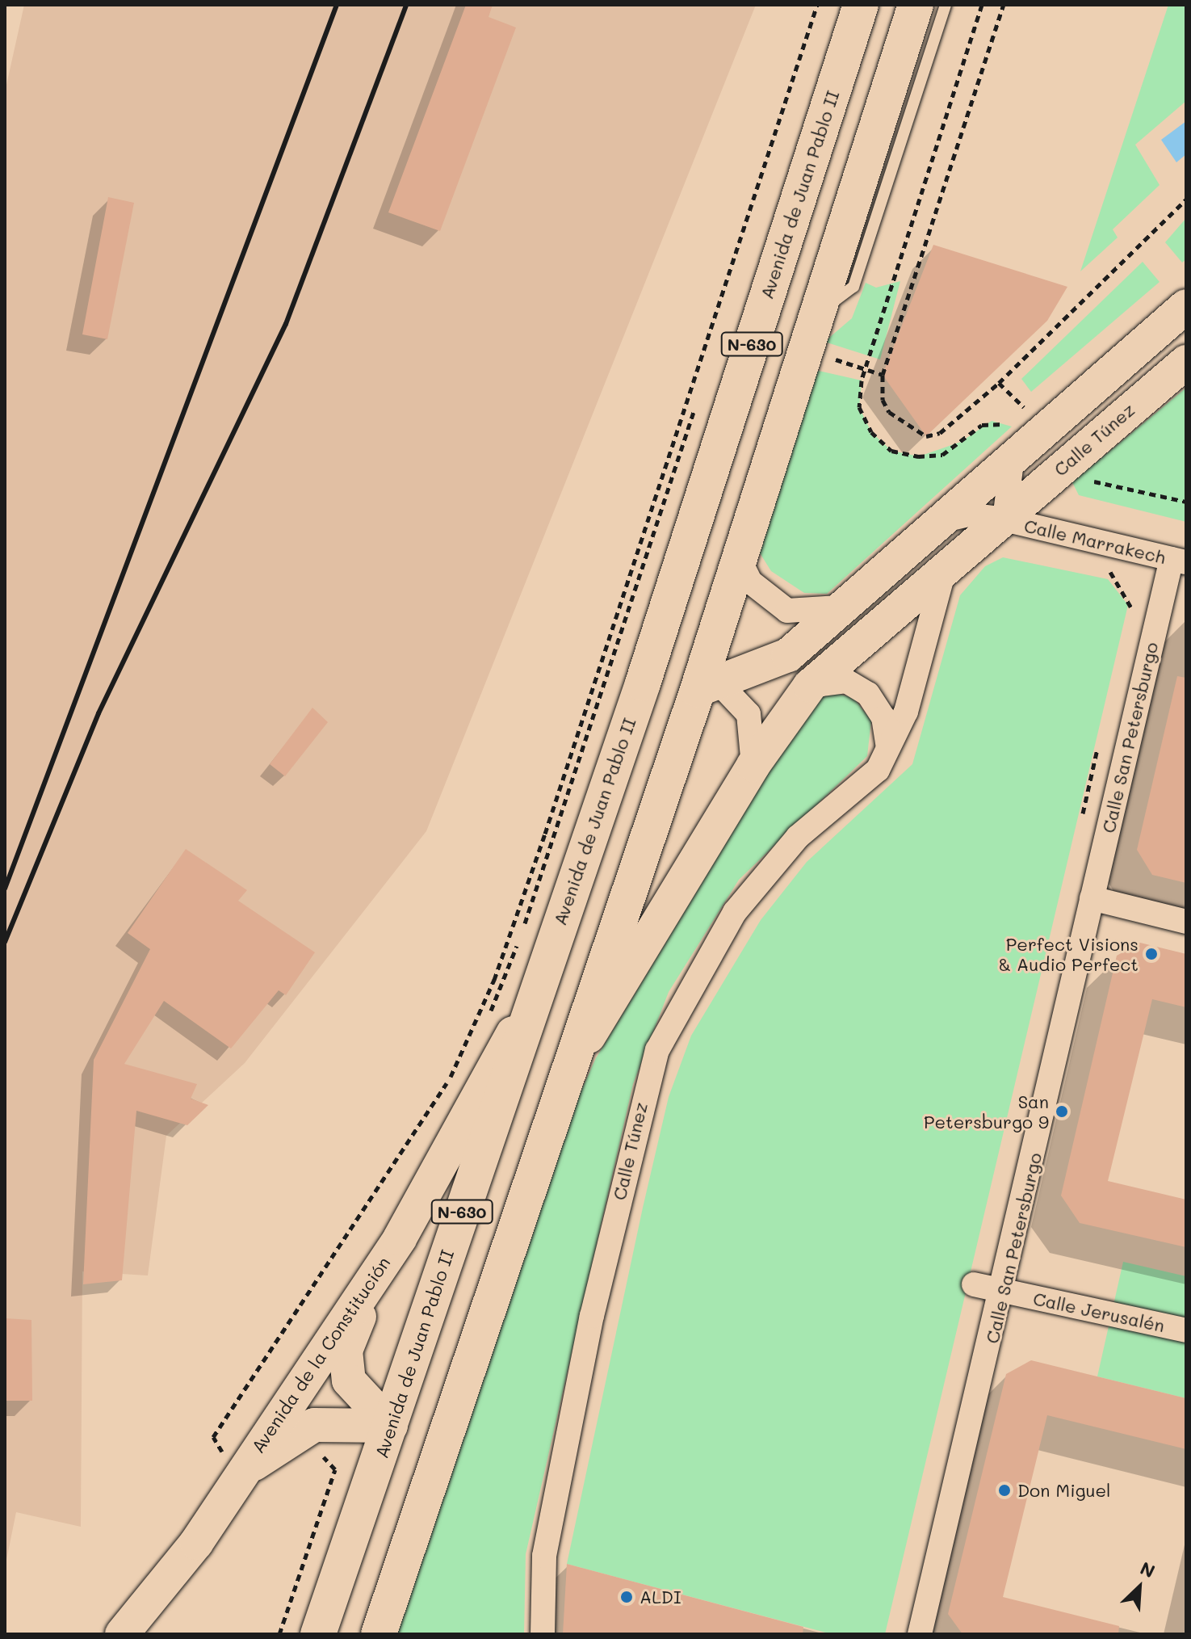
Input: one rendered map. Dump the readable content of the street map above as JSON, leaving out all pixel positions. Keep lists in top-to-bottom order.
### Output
{
  "streets": {
    "highway": ["Avenida de Juan Pablo II", "N-630"],
    "main road": ["Calle Túnez", "Avenida de la Constitución"],
    "street": ["Calle Marrakech", "Calle San Petersburgo", "Calle Jerusalén"]
  },
  "crossings": [
    ["Avenida de Juan Pablo II", "Avenida de la Constitución"],
    ["N-630", "Calle Túnez"],
    ["Calle Túnez", "Calle Marrakech"],
    ["Calle Marrakech", "Calle San Petersburgo"],
    ["Calle San Petersburgo", "Calle Jerusalén"]
  ],
  "places": [
    "Perfect Visions & Audio Perfect",
    "San Petersburgo 9",
    "Don Miguel",
    "ALDI"
  ],
  "north": "top right"
}
